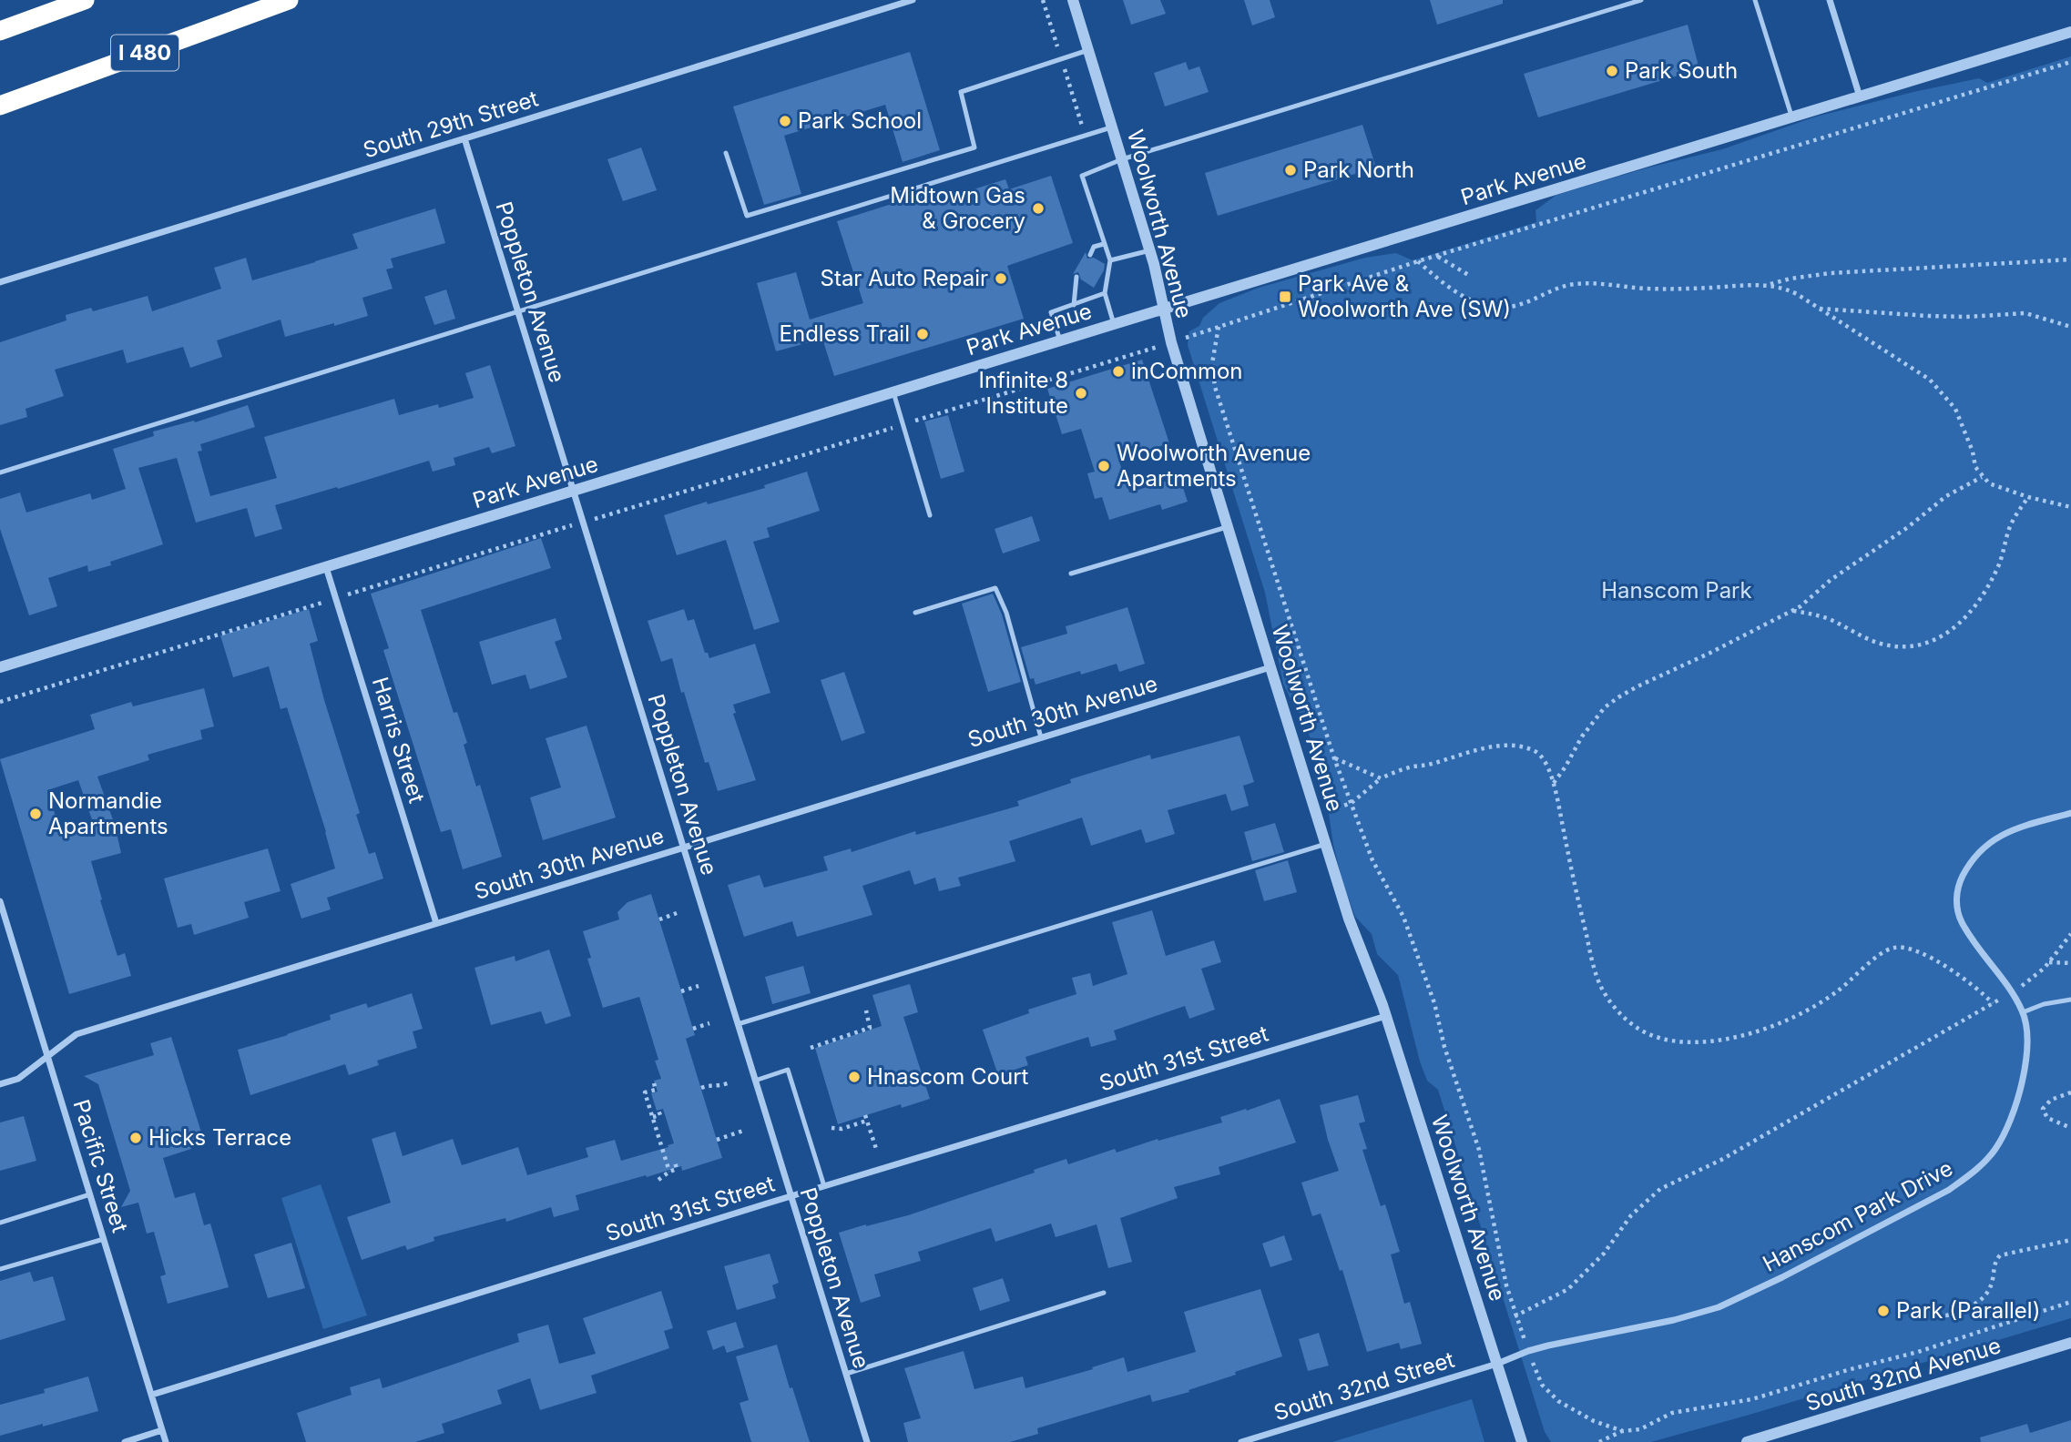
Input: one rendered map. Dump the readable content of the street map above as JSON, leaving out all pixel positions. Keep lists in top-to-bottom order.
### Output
{
  "streets": {
    "highway": ["I 480"],
    "street": [
      "South 29th Street",
      "Park Avenue",
      "Woolworth Avenue",
      "Poppleton Avenue",
      "South 30th Avenue",
      "Harris Street",
      "South 31st Street",
      "Pacific Street",
      "Hanscom Park Drive",
      "South 32nd Avenue",
      "South 32nd Street"
    ]
  },
  "crossings": [
    ["South 29th Street", "Poppleton Avenue"],
    ["Park Avenue", "Woolworth Avenue"],
    ["Park Avenue", "Poppleton Avenue"],
    ["Park Avenue", "Harris Street"],
    ["Woolworth Avenue", "South 30th Avenue"],
    ["Woolworth Avenue", "South 31st Street"],
    ["Woolworth Avenue", "Hanscom Park Drive"],
    ["Woolworth Avenue", "South 32nd Street"],
    ["Poppleton Avenue", "South 30th Avenue"],
    ["Poppleton Avenue", "South 31st Street"],
    ["South 30th Avenue", "Harris Street"],
    ["South 30th Avenue", "Pacific Street"],
    ["South 31st Street", "Pacific Street"],
    ["Hanscom Park Drive", "South 32nd Street"]
  ],
  "parks": ["Hanscom Park"],
  "places": {
    "other": [
      "Park South",
      "Park School",
      "Park North",
      "Midtown Gas & Grocery",
      "Star Auto Repair",
      "Endless Trail",
      "inCommon",
      "Infinite 8 Institute",
      "Woolworth Avenue Apartments",
      "Normandie Apartments",
      "Hnascom Court",
      "Hicks Terrace",
      "Park (Parallel)"
    ],
    "transit": ["Park Ave & Woolworth Ave (SW)"]
  }
}
